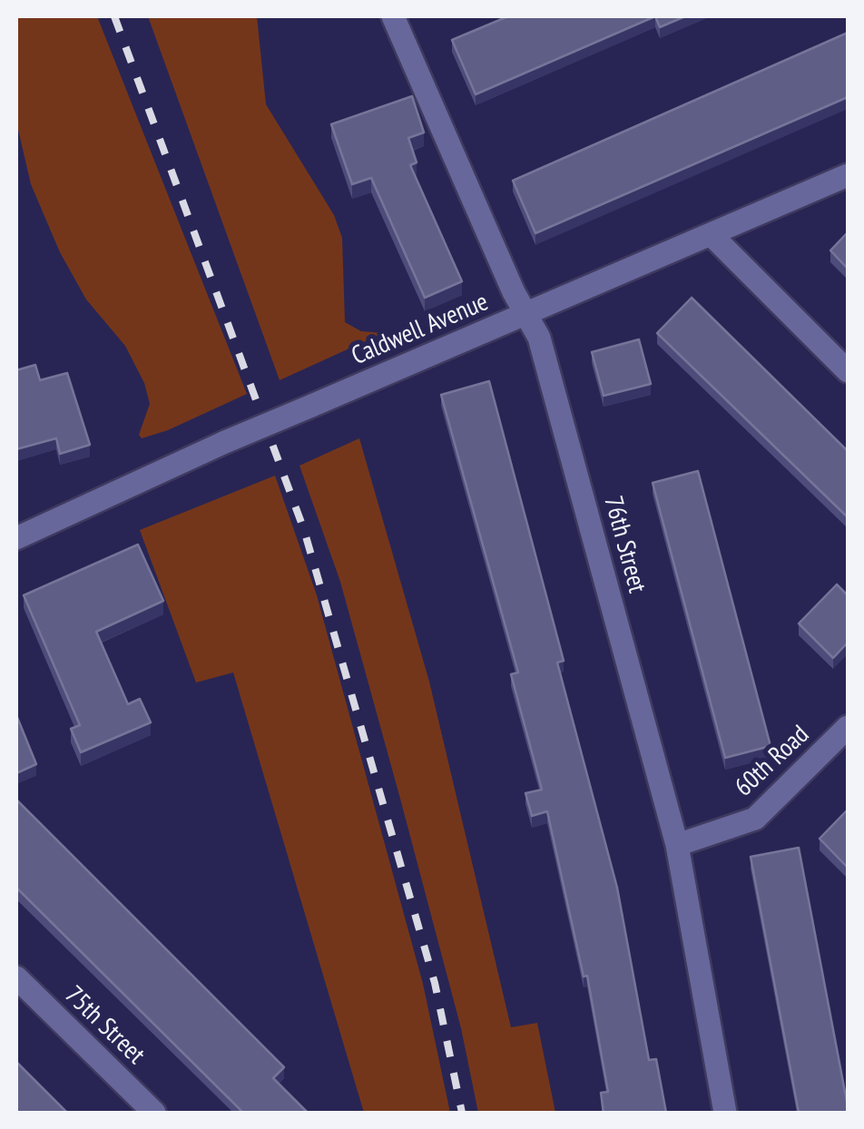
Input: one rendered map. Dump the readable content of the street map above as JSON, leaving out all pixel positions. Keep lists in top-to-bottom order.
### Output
{
  "streets": {
    "street": [
      "Caldwell Avenue",
      "76th Street",
      "60th Road",
      "75th Street"
    ]
  },
  "crossings": [
    ["Caldwell Avenue", "76th Street"],
    ["76th Street", "60th Road"]
  ]
}
